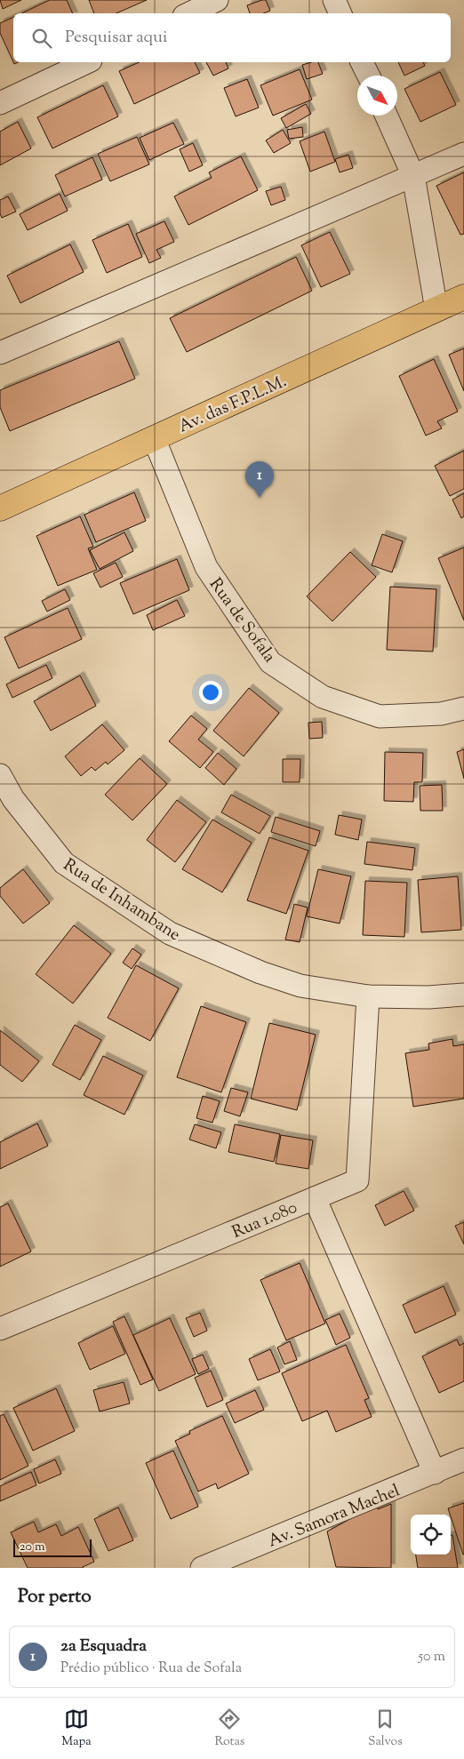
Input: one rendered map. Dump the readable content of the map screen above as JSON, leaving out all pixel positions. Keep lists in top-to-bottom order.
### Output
{
  "streets": {
    "main road": ["Av. das F.P.L.M."],
    "street": [
      "Rua de Sofala",
      "Rua de Inhambane",
      "Rua 1.080",
      "Av. Samora Machel"
    ]
  },
  "crossings": [
    ["Av. das F.P.L.M.", "Rua de Sofala"],
    ["Rua de Inhambane", "Rua 1.080"]
  ],
  "scale_bar": "20 m",
  "north": "bottom right",
  "page": {
    "search": "Pesquisar aqui",
    "pins": "1",
    "scale": "20 m",
    "heading": "Por perto",
    "list": [
      {
        "mark": "1",
        "name": "2a Esquadra",
        "note": "Prédio público · Rua de Sofala",
        "value": "50 m"
      }
    ],
    "nav": ["Mapa", "Rotas", "Salvos"]
  }
}
